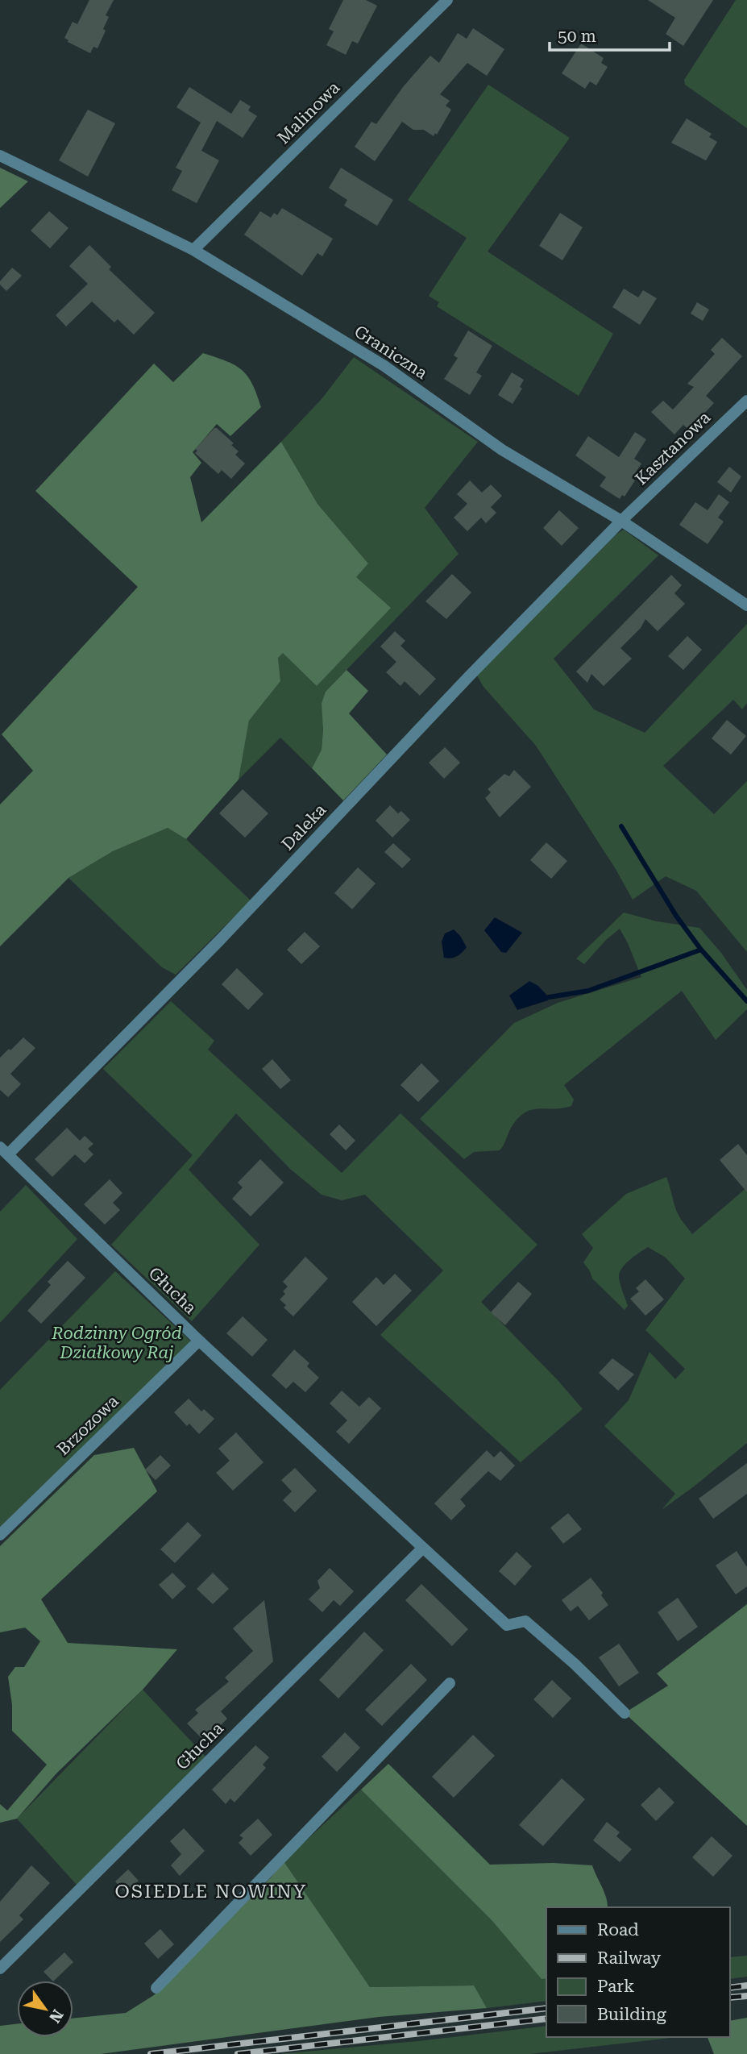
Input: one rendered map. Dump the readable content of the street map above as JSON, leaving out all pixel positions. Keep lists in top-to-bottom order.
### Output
{
  "streets": {
    "street": [
      "Malinowa",
      "Graniczna",
      "Kasztanowa",
      "Daleka",
      "Głucha",
      "Brzozowa"
    ]
  },
  "crossings": [
    ["Malinowa", "Graniczna"],
    ["Graniczna", "Kasztanowa"],
    ["Graniczna", "Daleka"],
    ["Kasztanowa", "Daleka"],
    ["Daleka", "Głucha"],
    ["Głucha", "Brzozowa"]
  ],
  "districts": ["OSIEDLE NOWINY"],
  "parks": ["Rodzinny Ogród Działkowy Raj"],
  "legend": [
    "Road",
    "Railway",
    "Park",
    "Building"
  ],
  "scale_bar": "50 m",
  "north": "bottom right"
}
